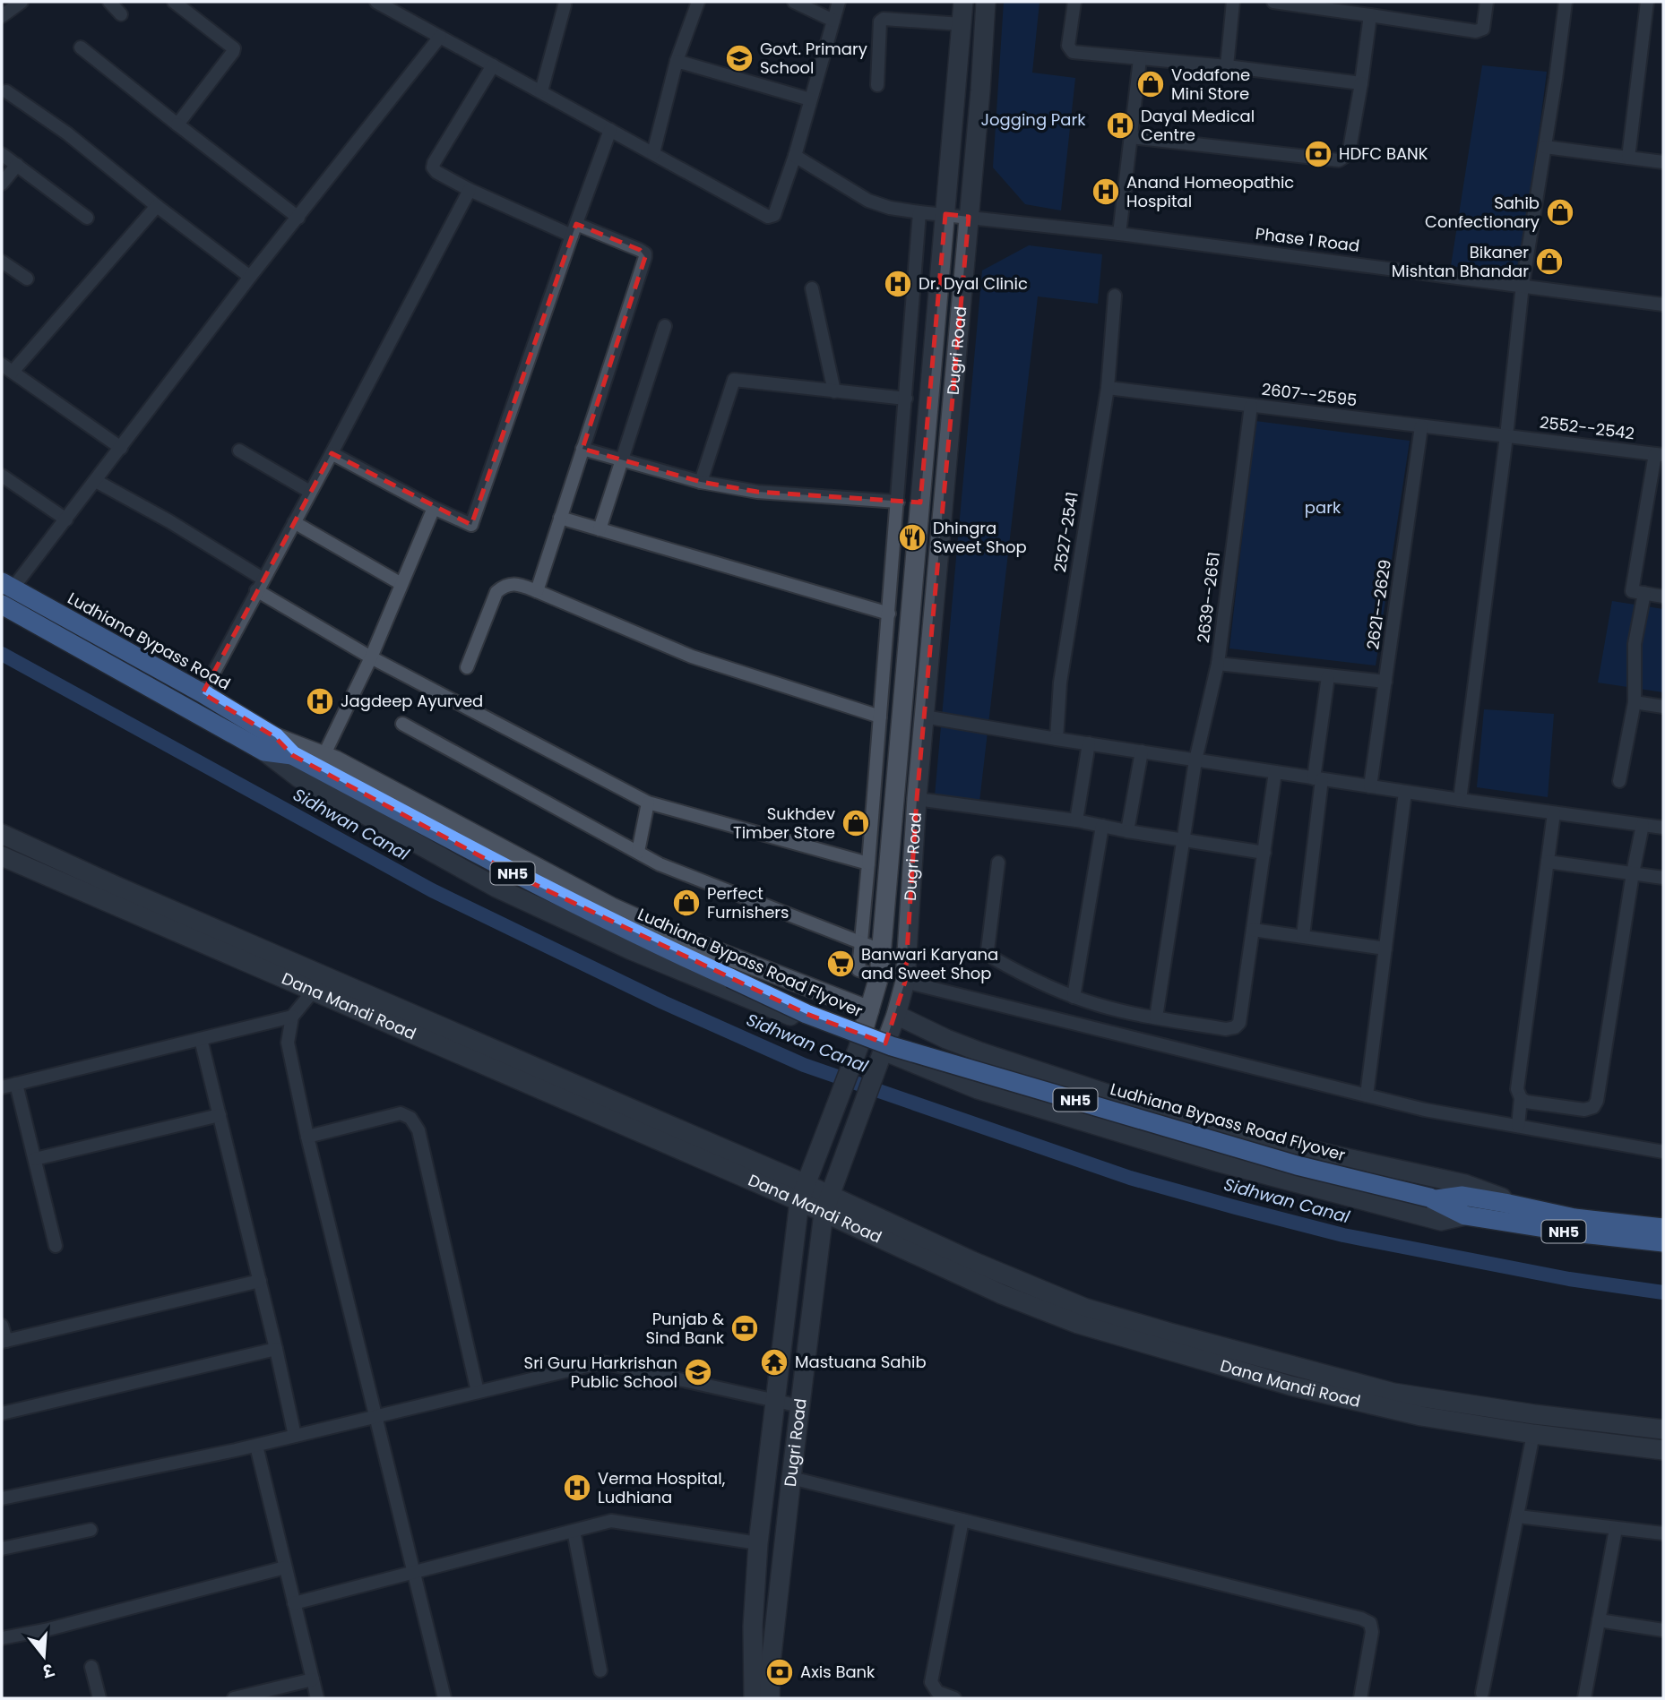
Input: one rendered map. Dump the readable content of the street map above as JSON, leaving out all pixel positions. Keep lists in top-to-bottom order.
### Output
{
  "streets": {
    "highway": ["Ludhiana Bypass Road", "NH5", "Ludhiana Bypass Road Flyover"],
    "street": [
      "Phase 1 Road",
      "Dugri Road",
      "2607--2595",
      "2552--2542",
      "2527-2541",
      "2639--2651",
      "2621--2629",
      "Dana Mandi Road"
    ]
  },
  "crossings": [
    ["Phase 1 Road", "Dugri Road"],
    ["Dugri Road", "Dana Mandi Road"],
    ["2607--2595", "2552--2542"],
    ["2607--2595", "2527-2541"],
    ["2607--2595", "2639--2651"],
    ["2607--2595", "2621--2629"],
    ["2639--2651", "2621--2629"],
    ["Ludhiana Bypass Road", "NH5"],
    ["Ludhiana Bypass Road", "Ludhiana Bypass Road Flyover"],
    ["NH5", "Ludhiana Bypass Road Flyover"]
  ],
  "water": ["Sidhwan Canal"],
  "parks": ["Jogging Park", "park"],
  "places": {
    "school or university": ["Govt. Primary School", "Sri Guru Harkrishan Public School"],
    "shop": [
      "Vodafone Mini Store",
      "Sahib Confectionary",
      "Bikaner Mishtan Bhandar",
      "Sukhdev Timber Store",
      "Perfect Furnishers"
    ],
    "hospital": [
      "Dayal Medical Centre",
      "Anand Homeopathic Hospital",
      "Dr. Dyal Clinic",
      "Jagdeep Ayurved",
      "Verma Hospital, Ludhiana"
    ],
    "bank": ["HDFC BANK", "Punjab & Sind Bank", "Axis Bank"],
    "restaurant": ["Dhingra Sweet Shop"],
    "supermarket": ["Banwari Karyana and Sweet Shop"],
    "temple": ["Mastuana Sahib"]
  },
  "north": "bottom"
}
